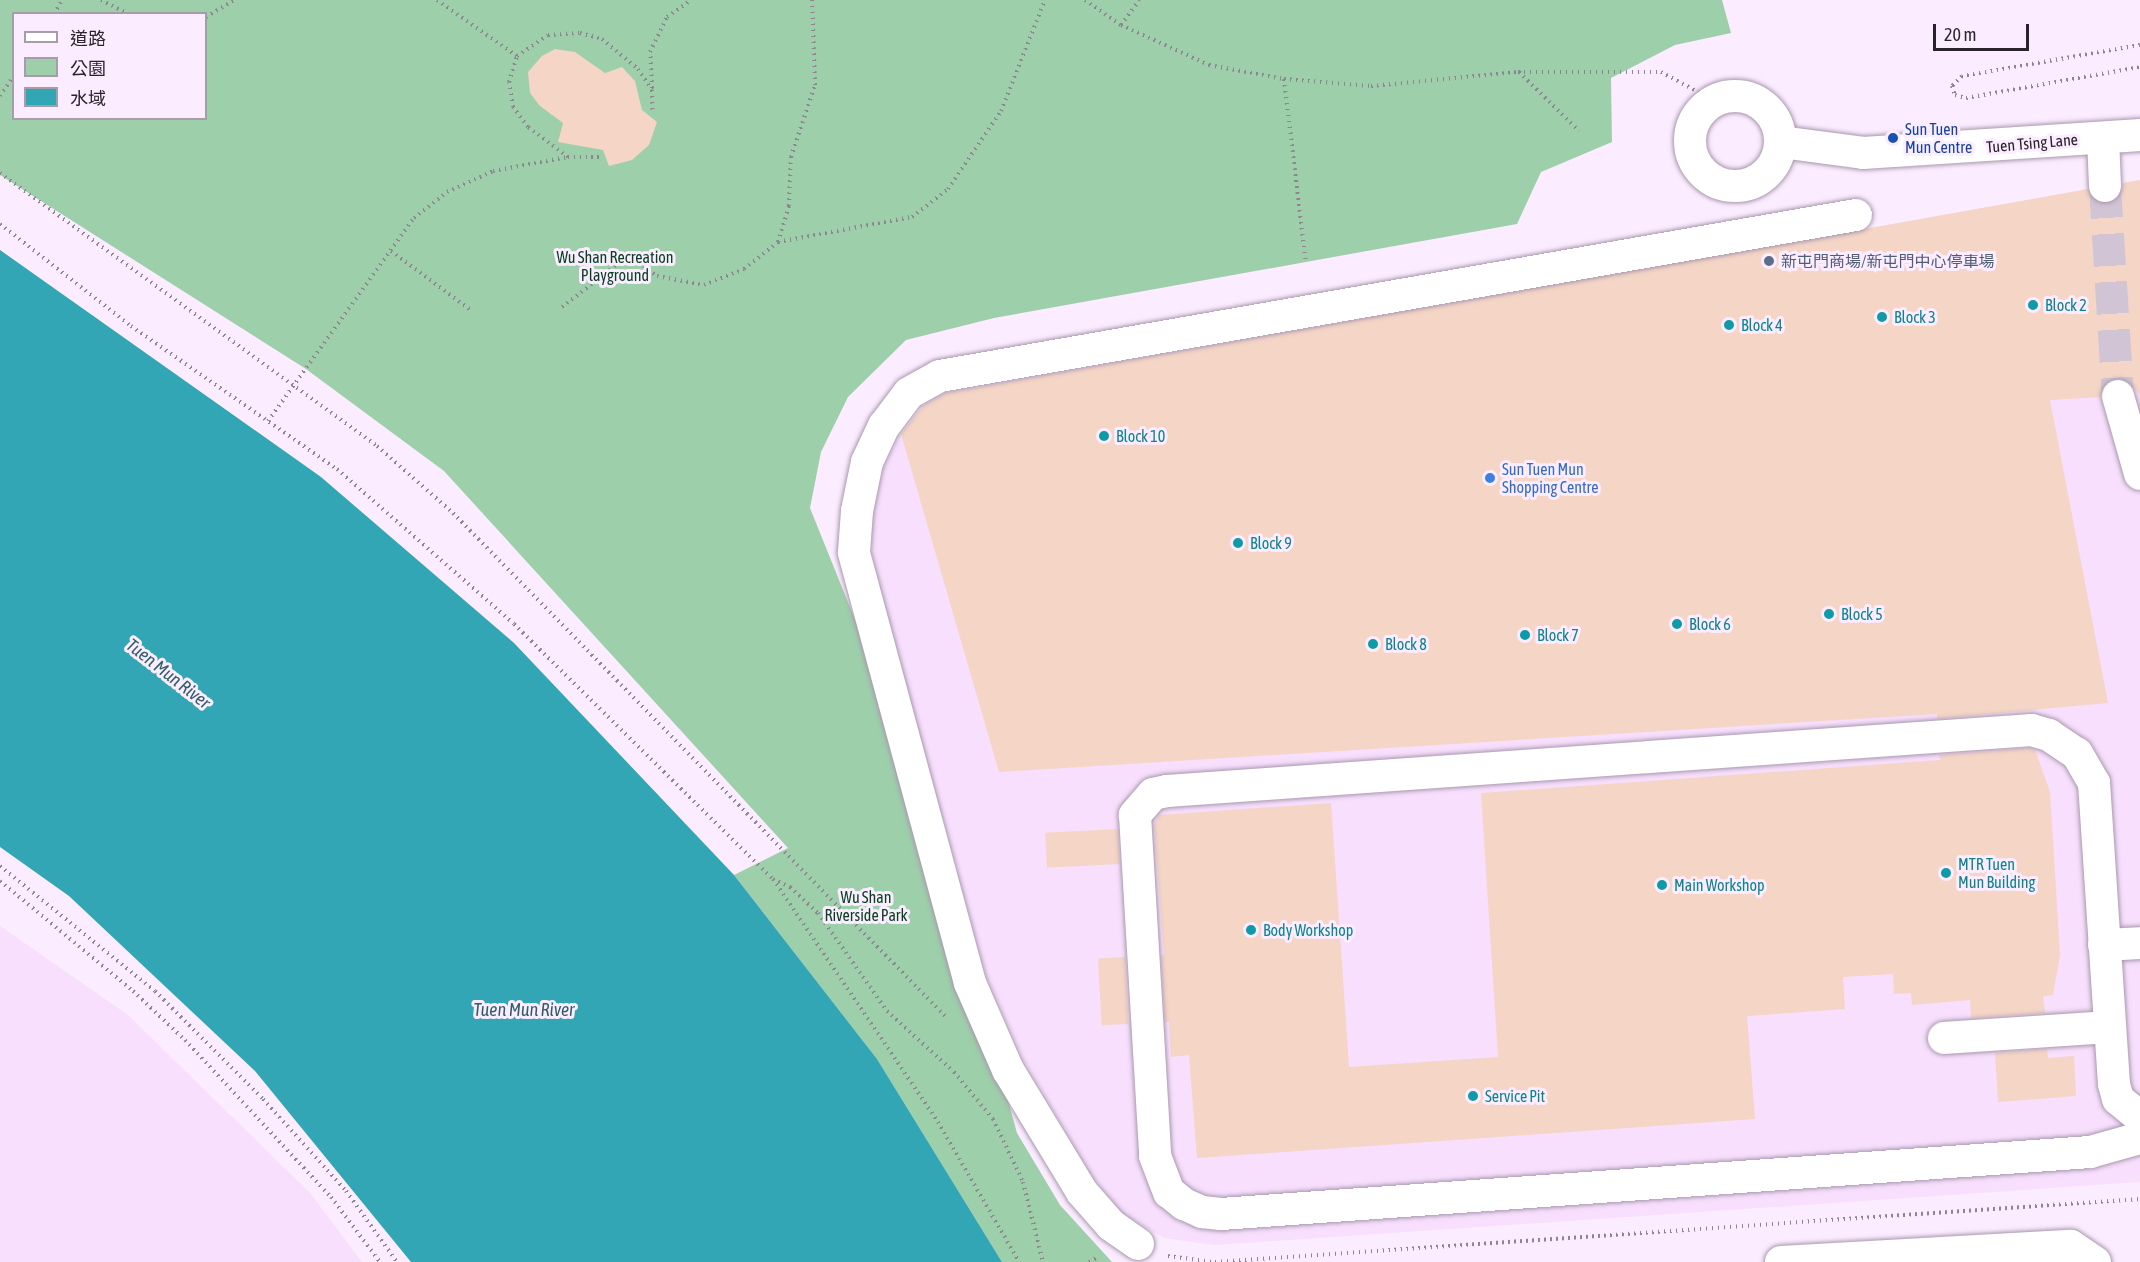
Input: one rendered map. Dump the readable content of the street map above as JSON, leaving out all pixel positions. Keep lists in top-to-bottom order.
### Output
{
  "streets": {
    "street": ["Tuen Tsing Lane"]
  },
  "water": ["Tuen Mun River"],
  "parks": ["Wu Shan Recreation Playground", "Wu Shan Riverside Park"],
  "places": [
    "Sun Tuen Mun Centre",
    "新屯門商場/新屯門中心停車場",
    "Block 2",
    "Block 3",
    "Block 4",
    "Block 10",
    "Sun Tuen Mun Shopping Centre",
    "Block 9",
    "Block 5",
    "Block 6",
    "Block 7",
    "Block 8",
    "MTR Tuen Mun Building",
    "Main Workshop",
    "Body Workshop",
    "Service Pit"
  ],
  "legend": ["道路", "公園", "水域"],
  "scale_bar": "20 m"
}
